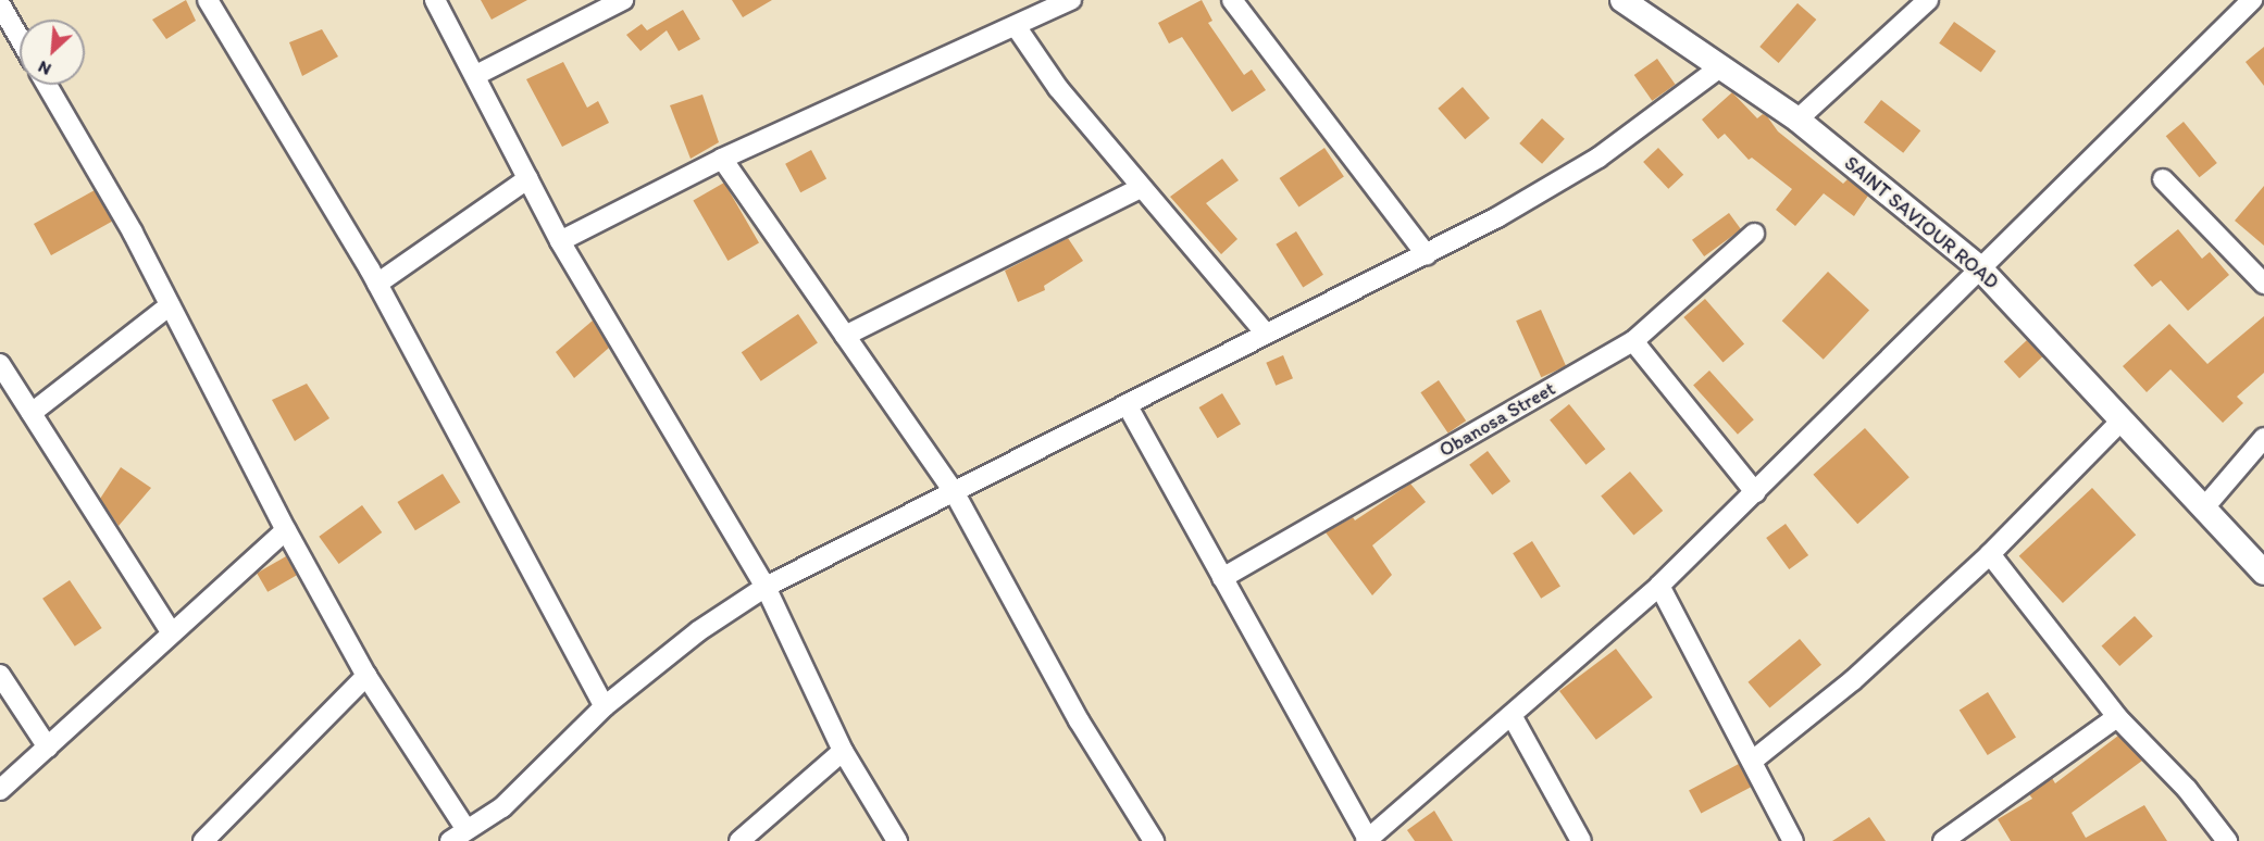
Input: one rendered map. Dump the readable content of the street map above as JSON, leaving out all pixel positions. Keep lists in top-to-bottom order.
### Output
{
  "streets": {
    "street": ["SAINT SAVIOUR ROAD", "Obanosa Street"]
  },
  "north": "bottom left"
}
